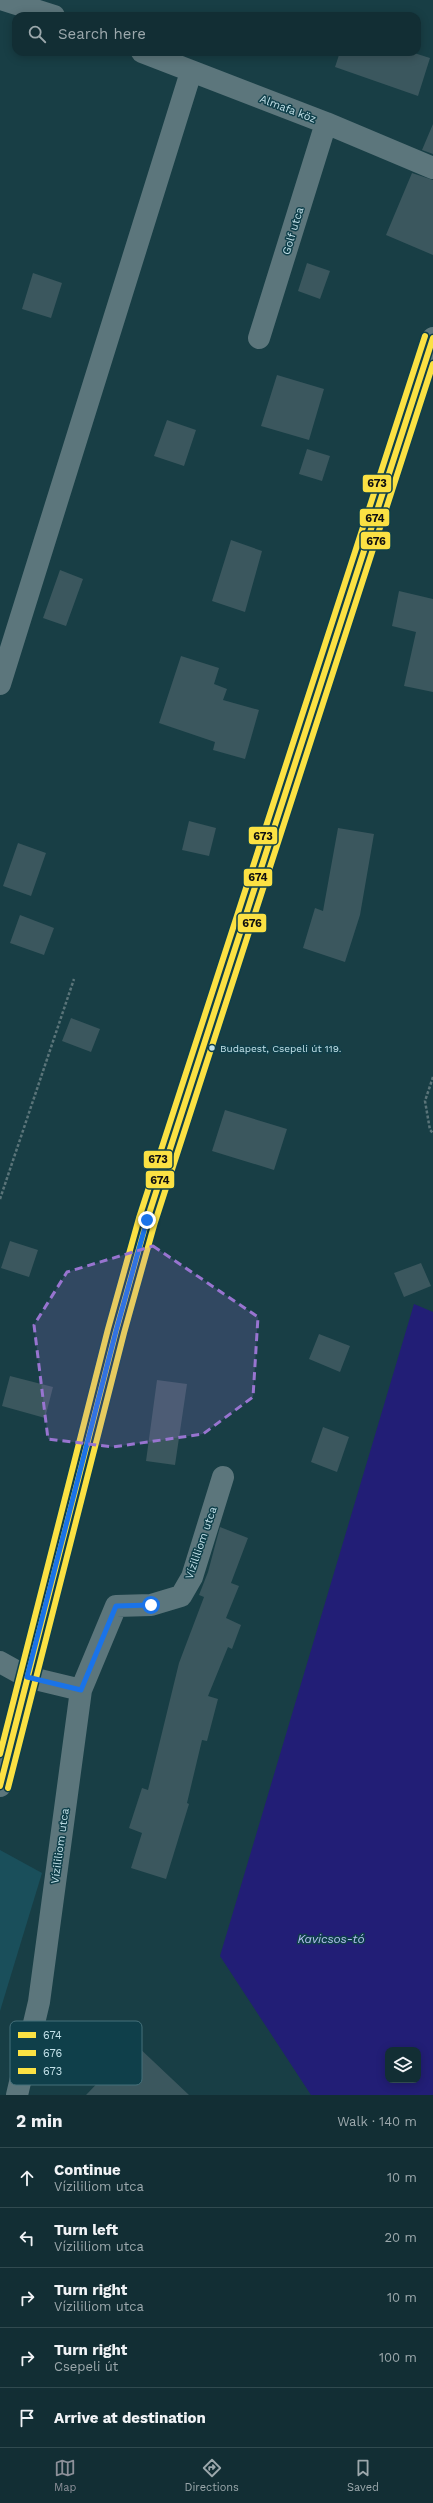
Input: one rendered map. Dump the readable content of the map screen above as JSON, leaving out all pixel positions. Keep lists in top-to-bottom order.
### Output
{
  "streets": {
    "street": ["Almafa köz", "Golf utca", "Vízililiom utca"]
  },
  "crossings": [
    ["Almafa köz", "Golf utca"]
  ],
  "water": ["Kavicsos-tó"],
  "places": ["Budapest, Csepeli út 119."],
  "lines": ["transit line 673", "transit line 674", "transit line 676"],
  "legend": ["674", "676", "673"],
  "page": {
    "search": "Search here",
    "heading": ["2 min", "Walk · 140 m"],
    "list": [
      ["Continue", "Vízililiom utca", "10 m"],
      ["Turn left", "Vízililiom utca", "20 m"],
      ["Turn right", "Vízililiom utca", "10 m"],
      ["Turn right", "Csepeli út", "100 m"],
      "Arrive at destination"
    ],
    "nav": ["Map", "Directions", "Saved"]
  }
}
